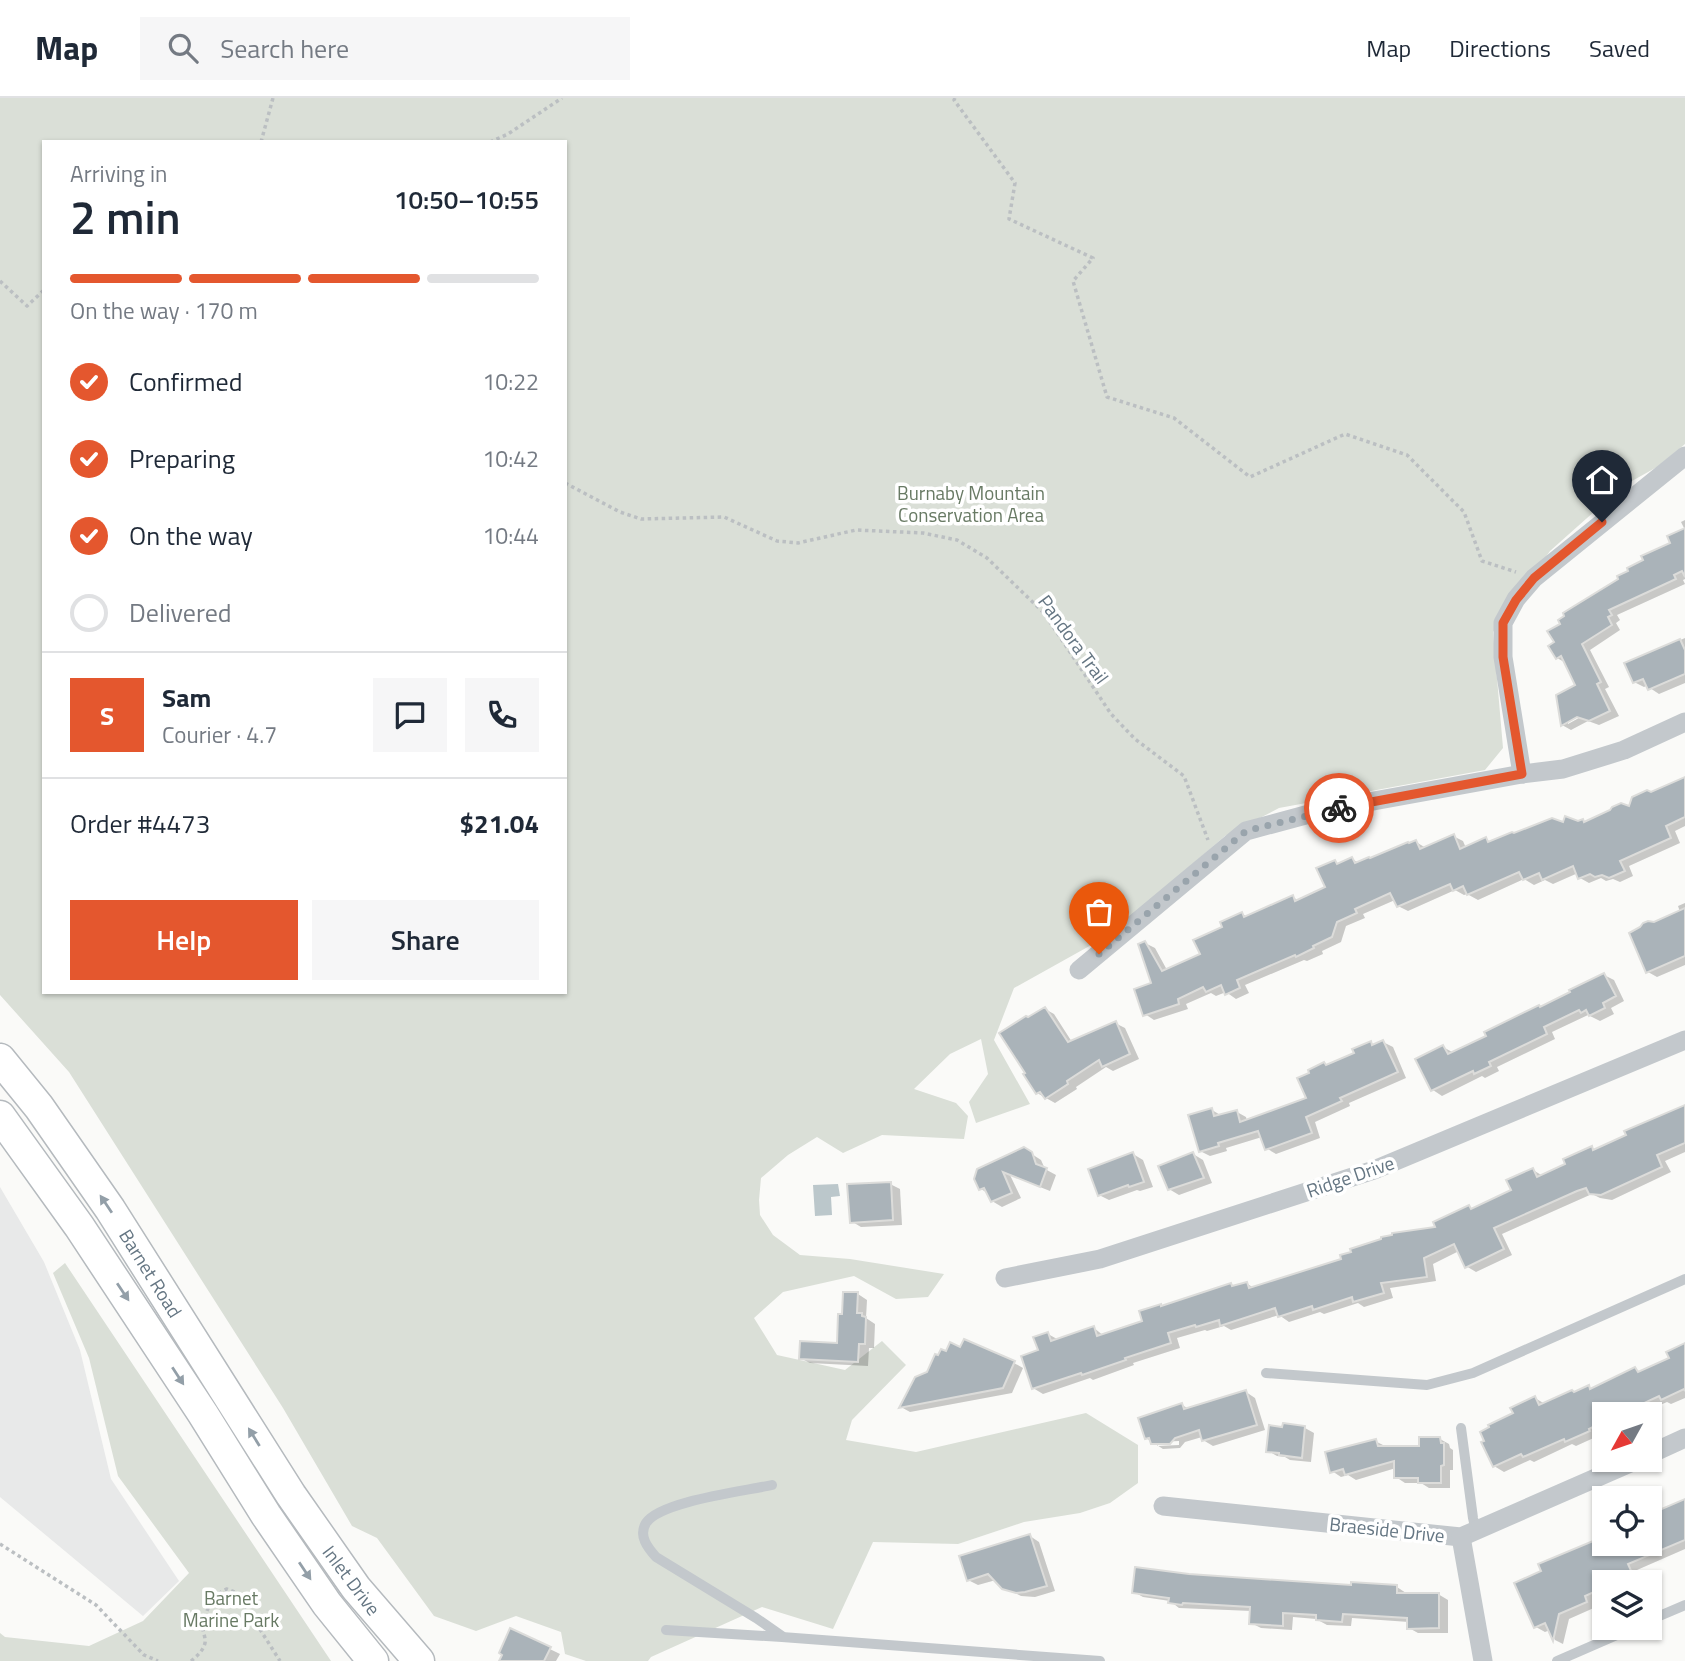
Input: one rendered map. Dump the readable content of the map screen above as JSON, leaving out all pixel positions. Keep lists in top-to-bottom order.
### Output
{
  "streets": {
    "main road": ["Barnet Road", "Inlet Drive"],
    "street": ["Ridge Drive", "Braeside Drive"],
    "path": ["Pandora Trail"]
  },
  "crossings": [
    ["Barnet Road", "Inlet Drive"]
  ],
  "parks": ["Burnaby Mountain Conservation Area", "Barnet Marine Park"],
  "north": "bottom left",
  "page": {
    "header": "Map",
    "search": "Search here",
    "nav": ["Map", "Directions", "Saved"],
    "heading": ["2 min", "Arriving in", "10:50–10:55"],
    "panel": [
      "Sam",
      "Courier · 4.7",
      "Order #4473",
      "$21.04"
    ],
    "bar": "On the way · 170 m",
    "list": [
      ["Confirmed", "10:22"],
      ["Preparing", "10:42"],
      ["On the way", "10:44"],
      "Delivered"
    ],
    "round": "S",
    "buttons": ["Help", "Share"]
  }
}
